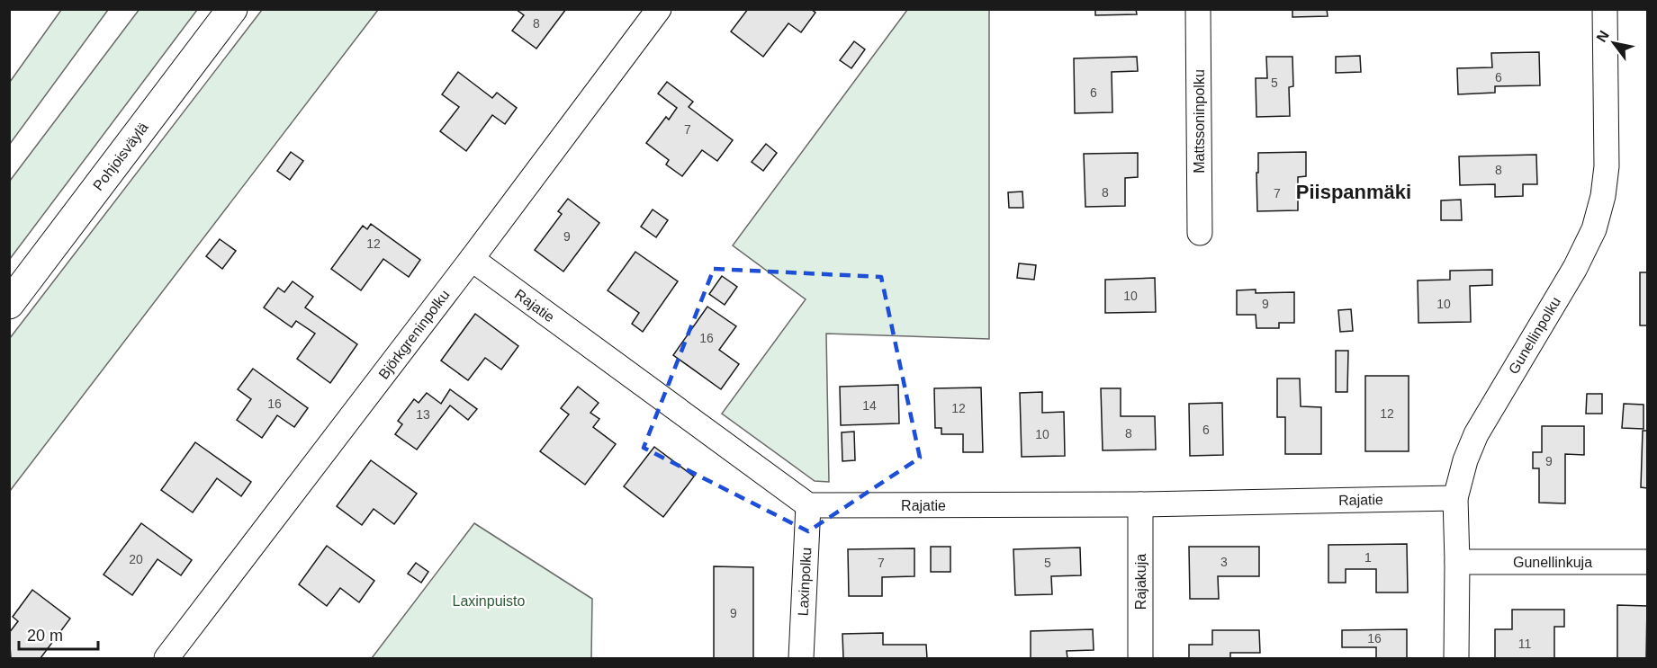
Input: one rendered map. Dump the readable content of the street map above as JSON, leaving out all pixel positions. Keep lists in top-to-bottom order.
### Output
{
  "streets": {
    "main road": ["Pohjoisväylä"],
    "street": [
      "Mattssoninpolku",
      "Rajatie",
      "Björkgreninpolku",
      "Gunellinpolku",
      "Gunellinkuja",
      "Laxinpolku",
      "Rajakuja"
    ]
  },
  "crossings": [
    ["Rajatie", "Björkgreninpolku"],
    ["Rajatie", "Gunellinpolku"],
    ["Rajatie", "Laxinpolku"],
    ["Rajatie", "Rajakuja"],
    ["Gunellinpolku", "Gunellinkuja"]
  ],
  "districts": ["Piispanmäki"],
  "parks": ["Laxinpuisto"],
  "house_numbers": [
    "8",
    "6",
    "5",
    "6",
    "7",
    "8",
    "8",
    "7",
    "9",
    "12",
    "10",
    "9",
    "10",
    "16",
    "16",
    "14",
    "12",
    "12",
    "13",
    "6",
    "8",
    "10",
    "9",
    "1",
    "20",
    "3",
    "7",
    "5",
    "9",
    "16",
    "11"
  ],
  "scale_bar": "20 m",
  "north": "top left"
}
